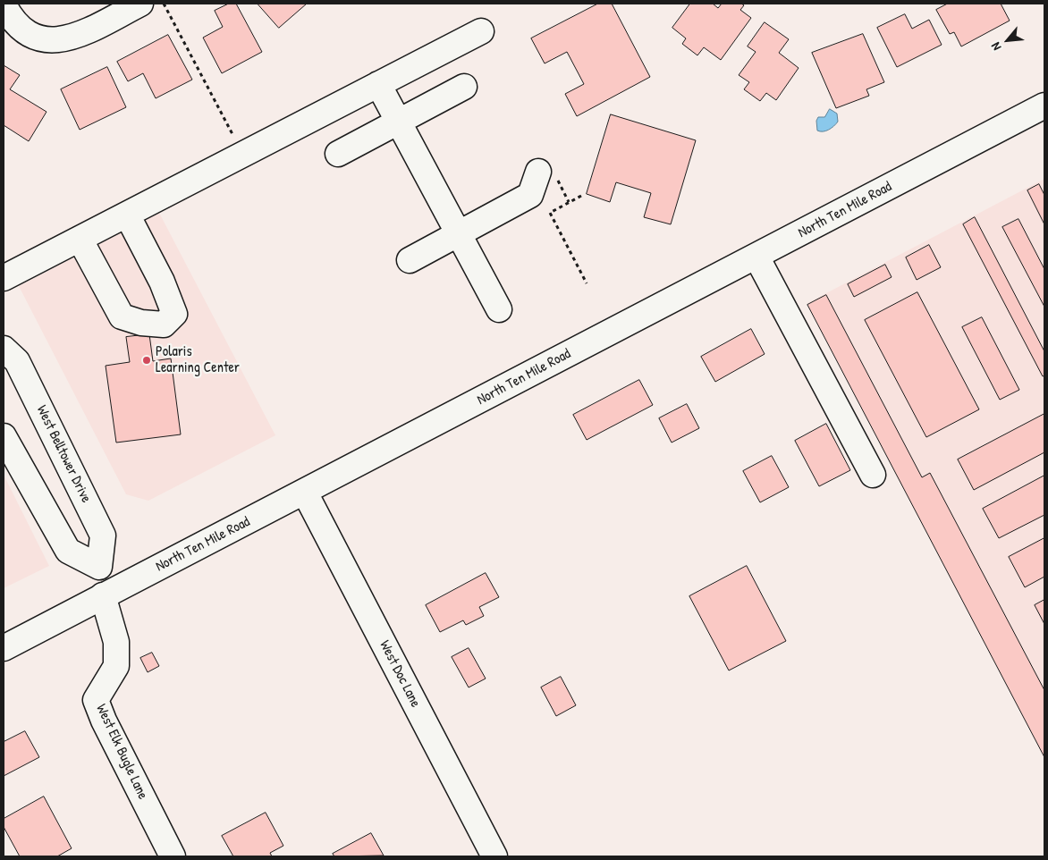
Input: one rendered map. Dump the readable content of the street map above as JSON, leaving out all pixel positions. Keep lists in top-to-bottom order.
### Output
{
  "streets": {
    "street": [
      "North Ten Mile Road",
      "West Belltower Drive",
      "West Doc Lane",
      "West Elk Bugle Lane"
    ]
  },
  "crossings": [
    ["North Ten Mile Road", "West Doc Lane"],
    ["North Ten Mile Road", "West Elk Bugle Lane"]
  ],
  "places": ["Polaris Learning Center"],
  "north": "bottom left"
}
